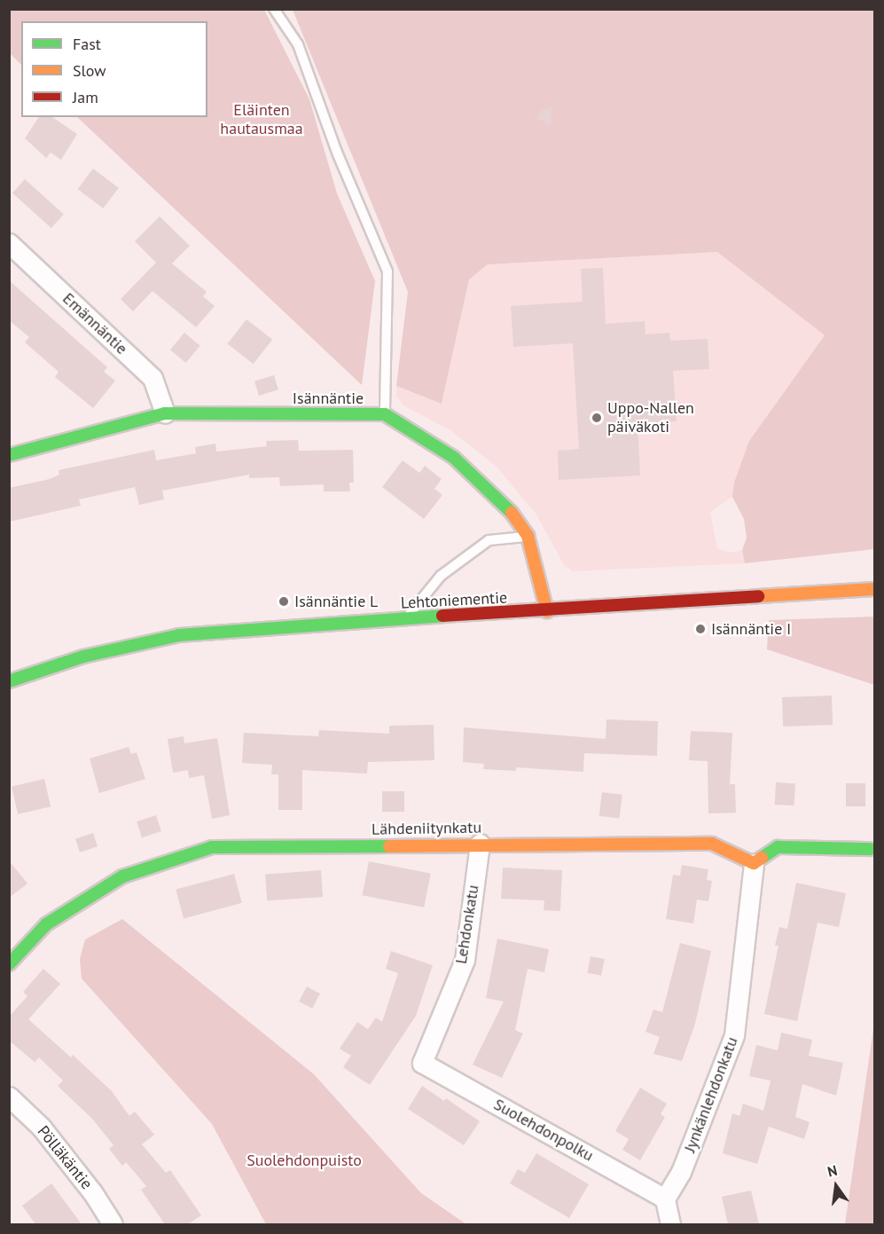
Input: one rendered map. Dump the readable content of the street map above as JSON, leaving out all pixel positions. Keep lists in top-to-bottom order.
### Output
{
  "streets": {
    "street": [
      "Emännäntie",
      "Isännäntie",
      "Lehtoniementie",
      "Lähdeniitynkatu",
      "Lehdonkatu",
      "Jynkänlehdonkatu",
      "Suolehdonpolku",
      "Pölläkäntie"
    ]
  },
  "crossings": [
    ["Emännäntie", "Isännäntie"],
    ["Isännäntie", "Lehtoniementie"],
    ["Lähdeniitynkatu", "Lehdonkatu"],
    ["Lähdeniitynkatu", "Jynkänlehdonkatu"],
    ["Lehdonkatu", "Suolehdonpolku"],
    ["Jynkänlehdonkatu", "Suolehdonpolku"]
  ],
  "parks": ["Eläinten hautausmaa", "Suolehdonpuisto"],
  "places": ["Uppo-Nallen päiväkoti", "Isännäntie L", "Isännäntie I"],
  "legend": ["Fast", "Slow", "Jam"],
  "north": "top"
}
